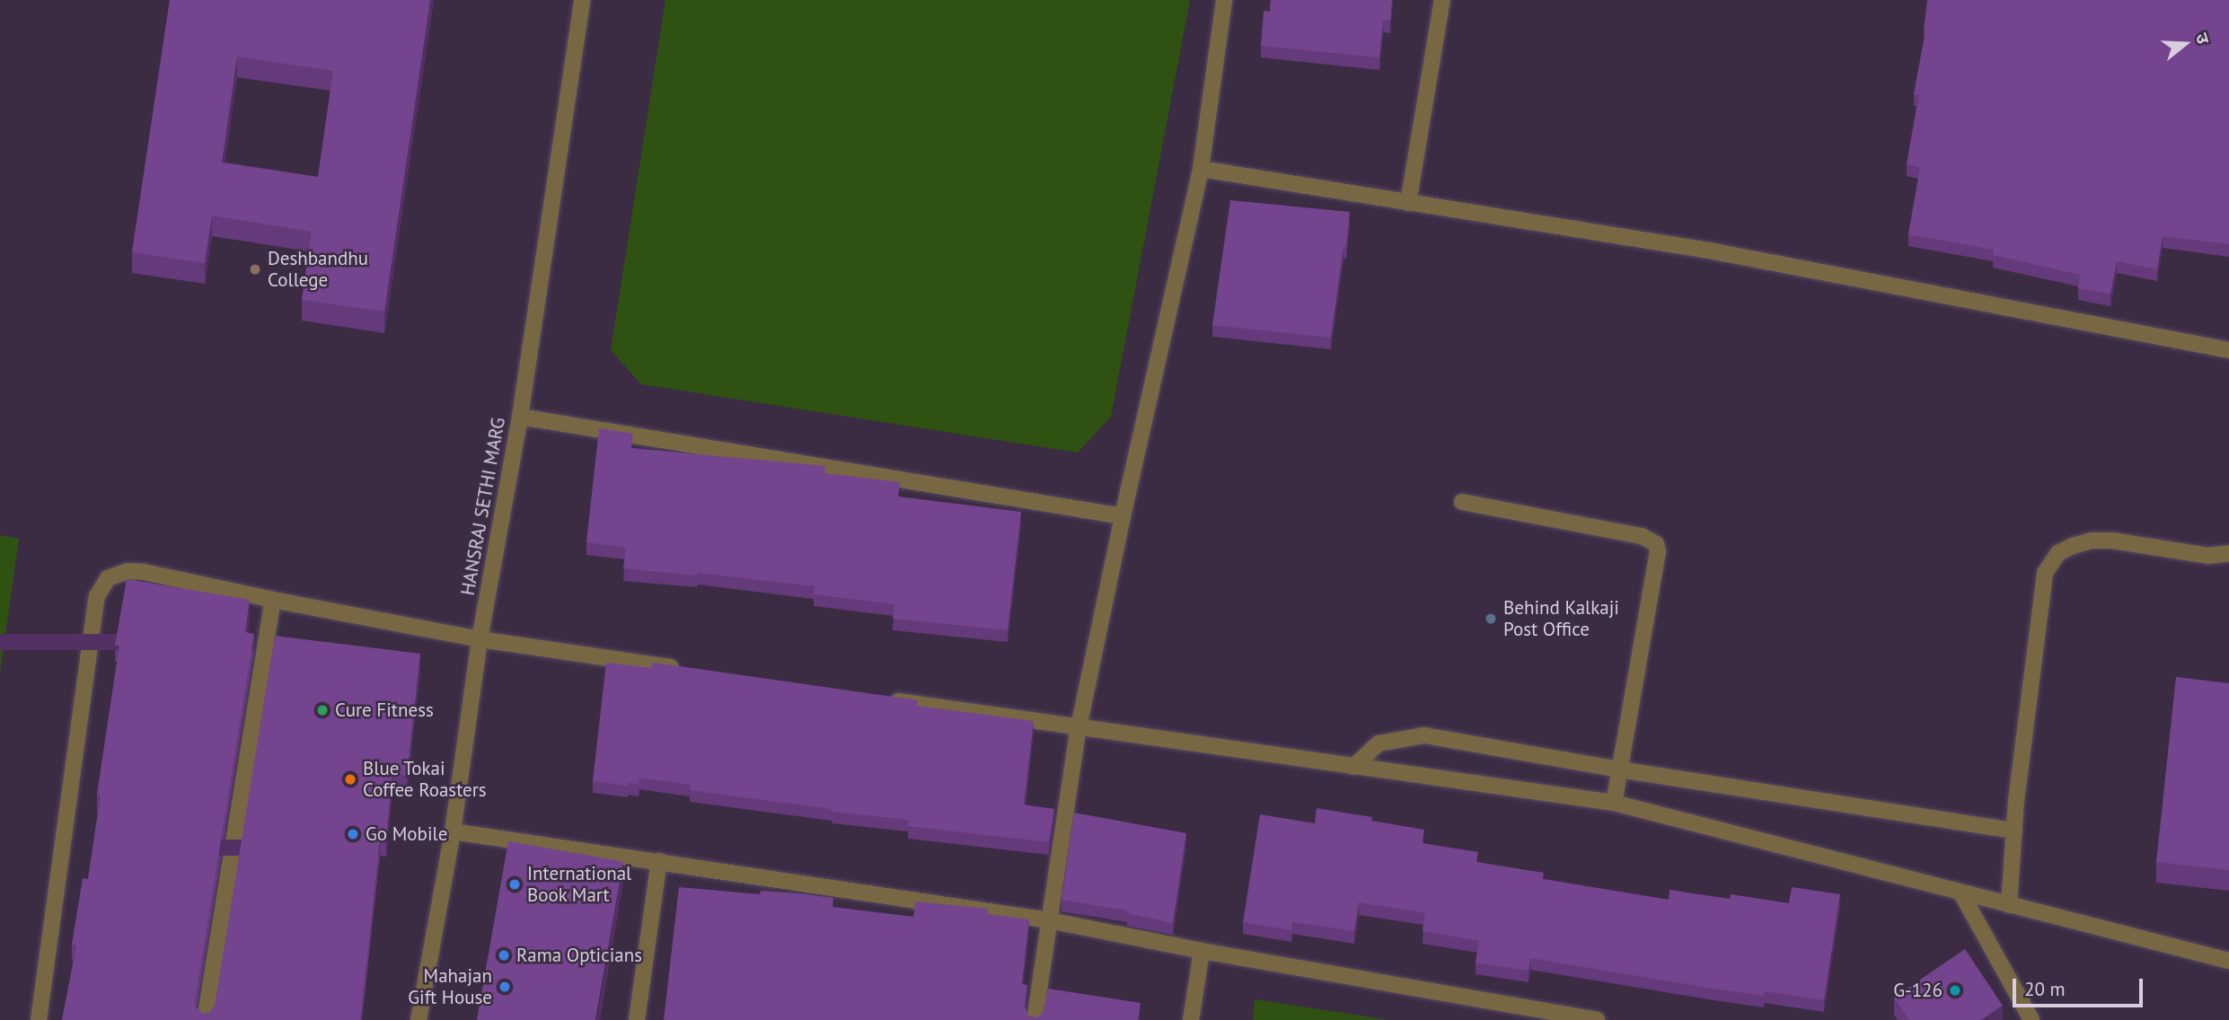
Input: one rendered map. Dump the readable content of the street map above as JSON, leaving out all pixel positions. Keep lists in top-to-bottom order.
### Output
{
  "streets": {
    "street": ["HANSRAJ SETHI MARG"]
  },
  "places": [
    "Deshbandhu College",
    "Behind Kalkaji Post Office",
    "Cure Fitness",
    "Blue Tokai Coffee Roasters",
    "Go Mobile",
    "International Book Mart",
    "Rama Opticians",
    "Mahajan Gift House",
    "G-126"
  ],
  "scale_bar": "20 m",
  "north": "right"
}
